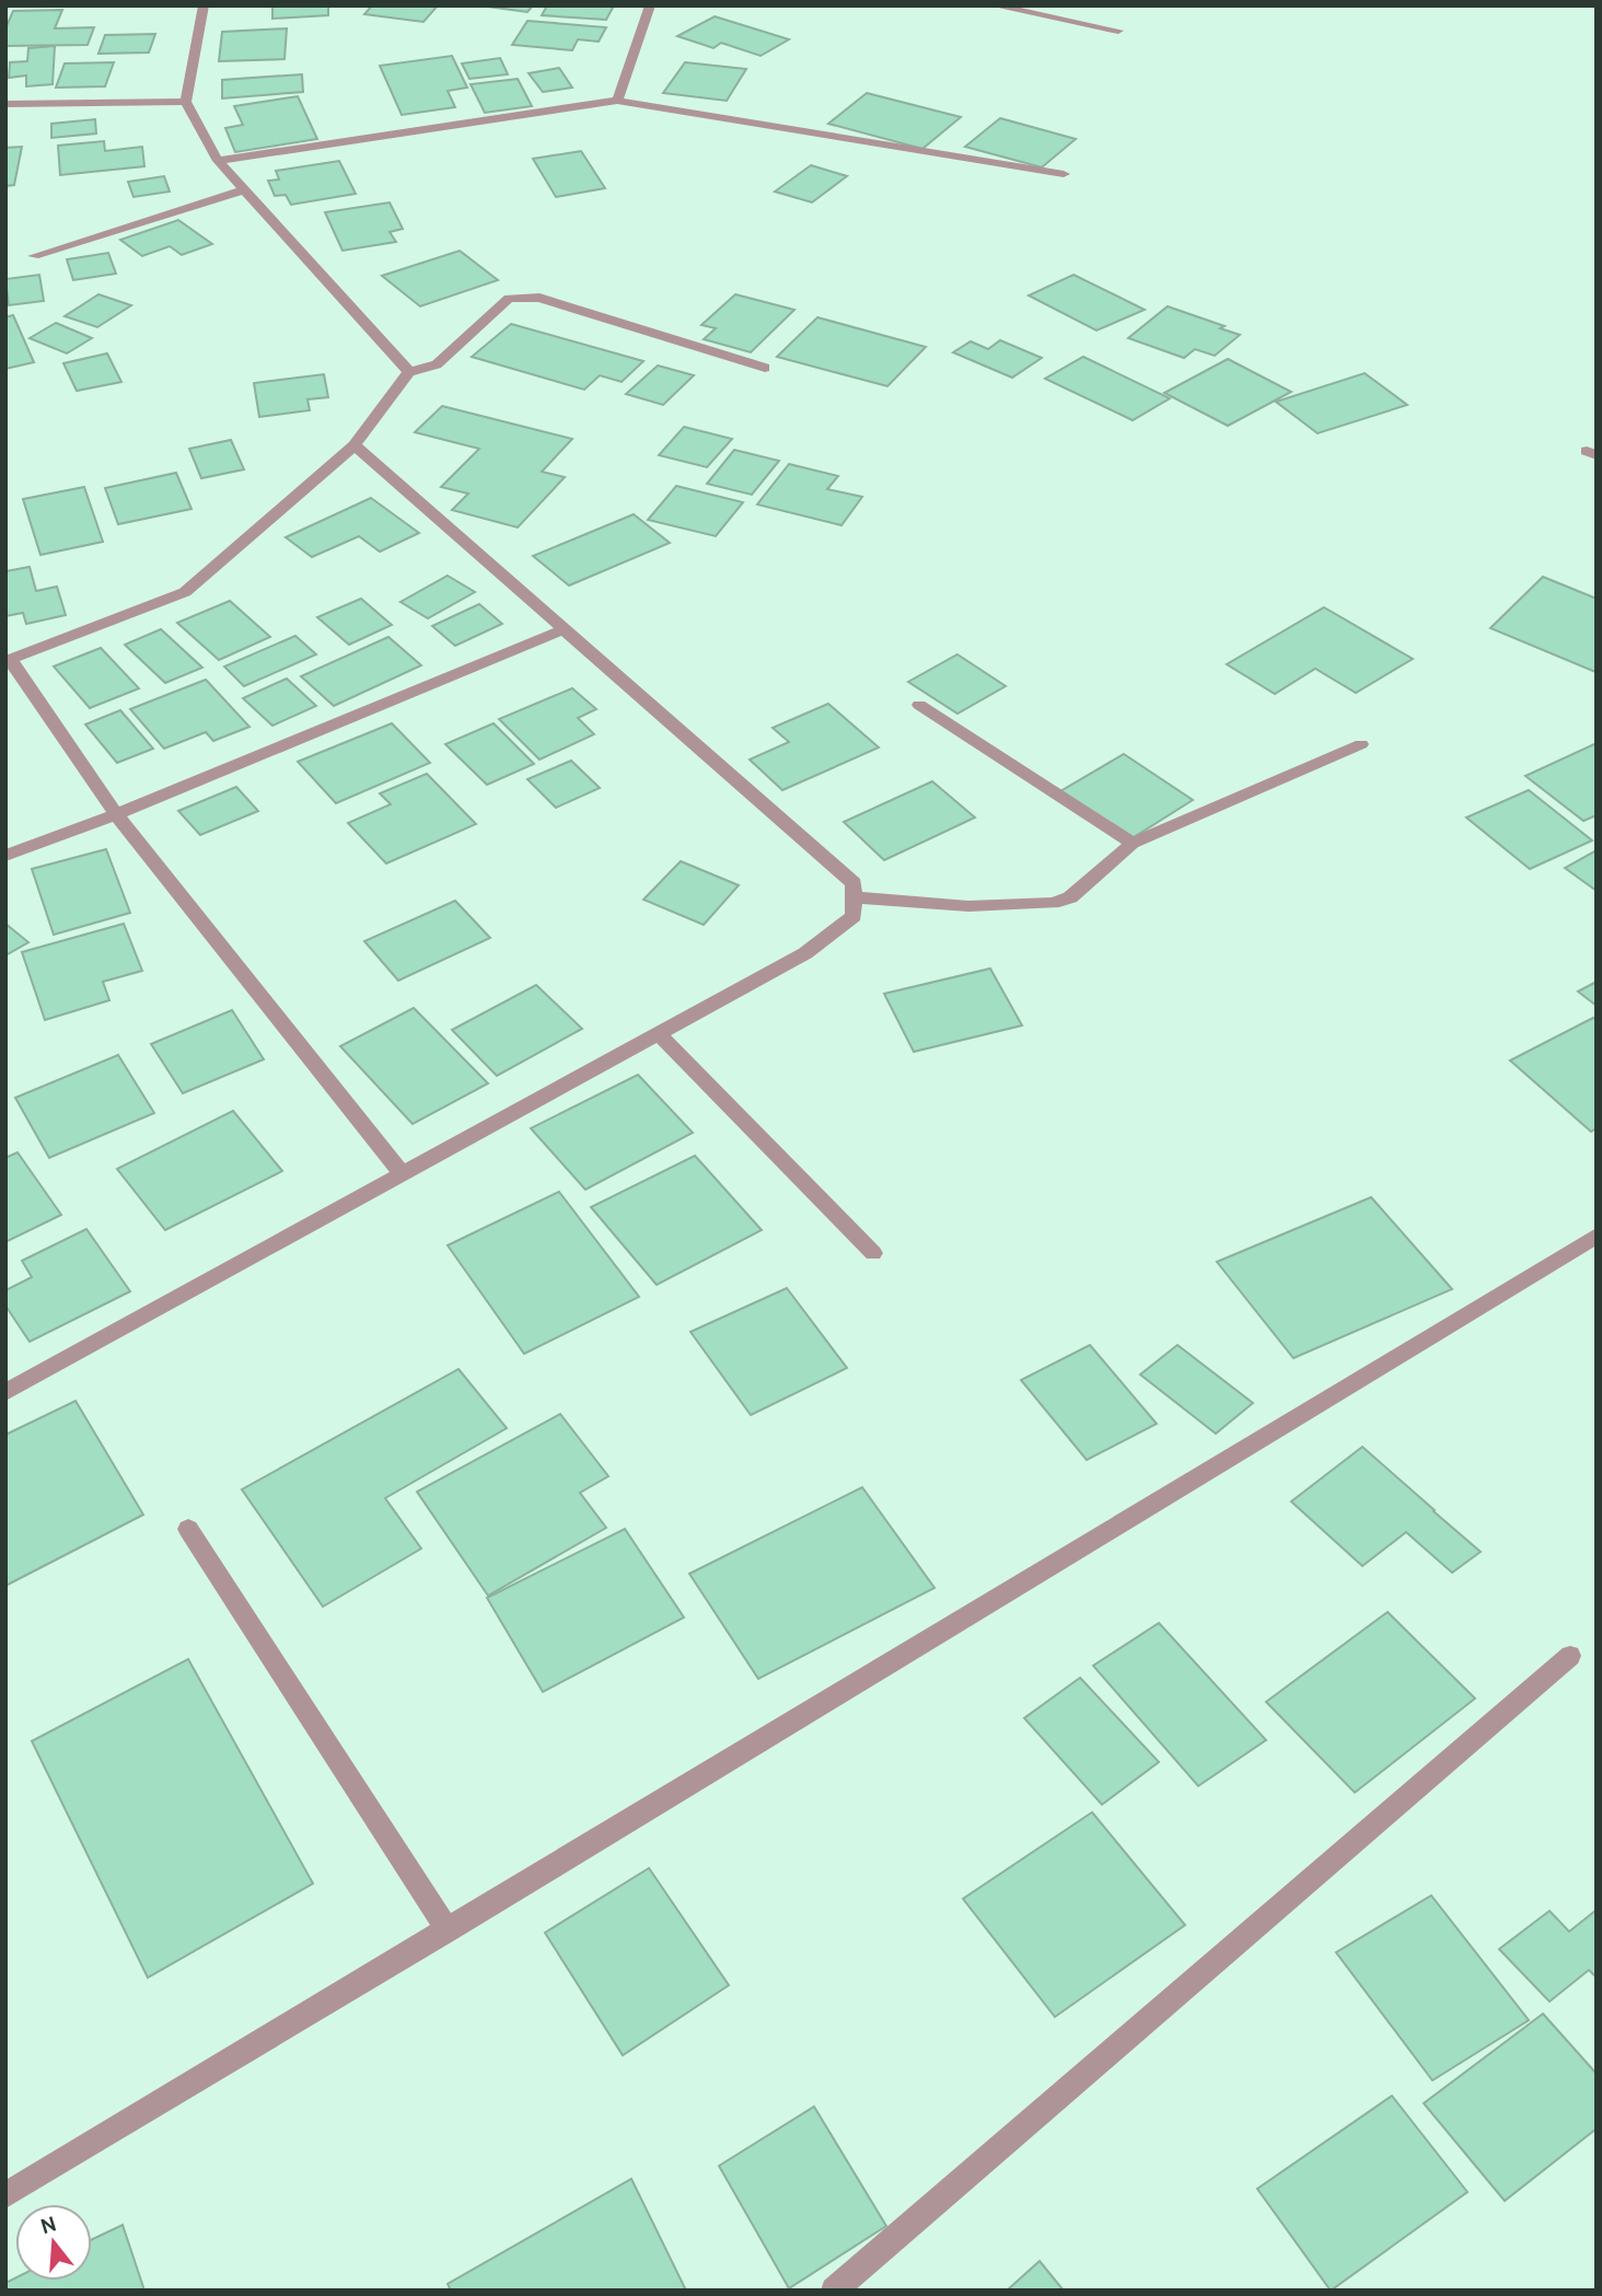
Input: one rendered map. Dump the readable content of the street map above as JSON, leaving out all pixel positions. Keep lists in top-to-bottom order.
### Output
{
  "north": "top"
}
